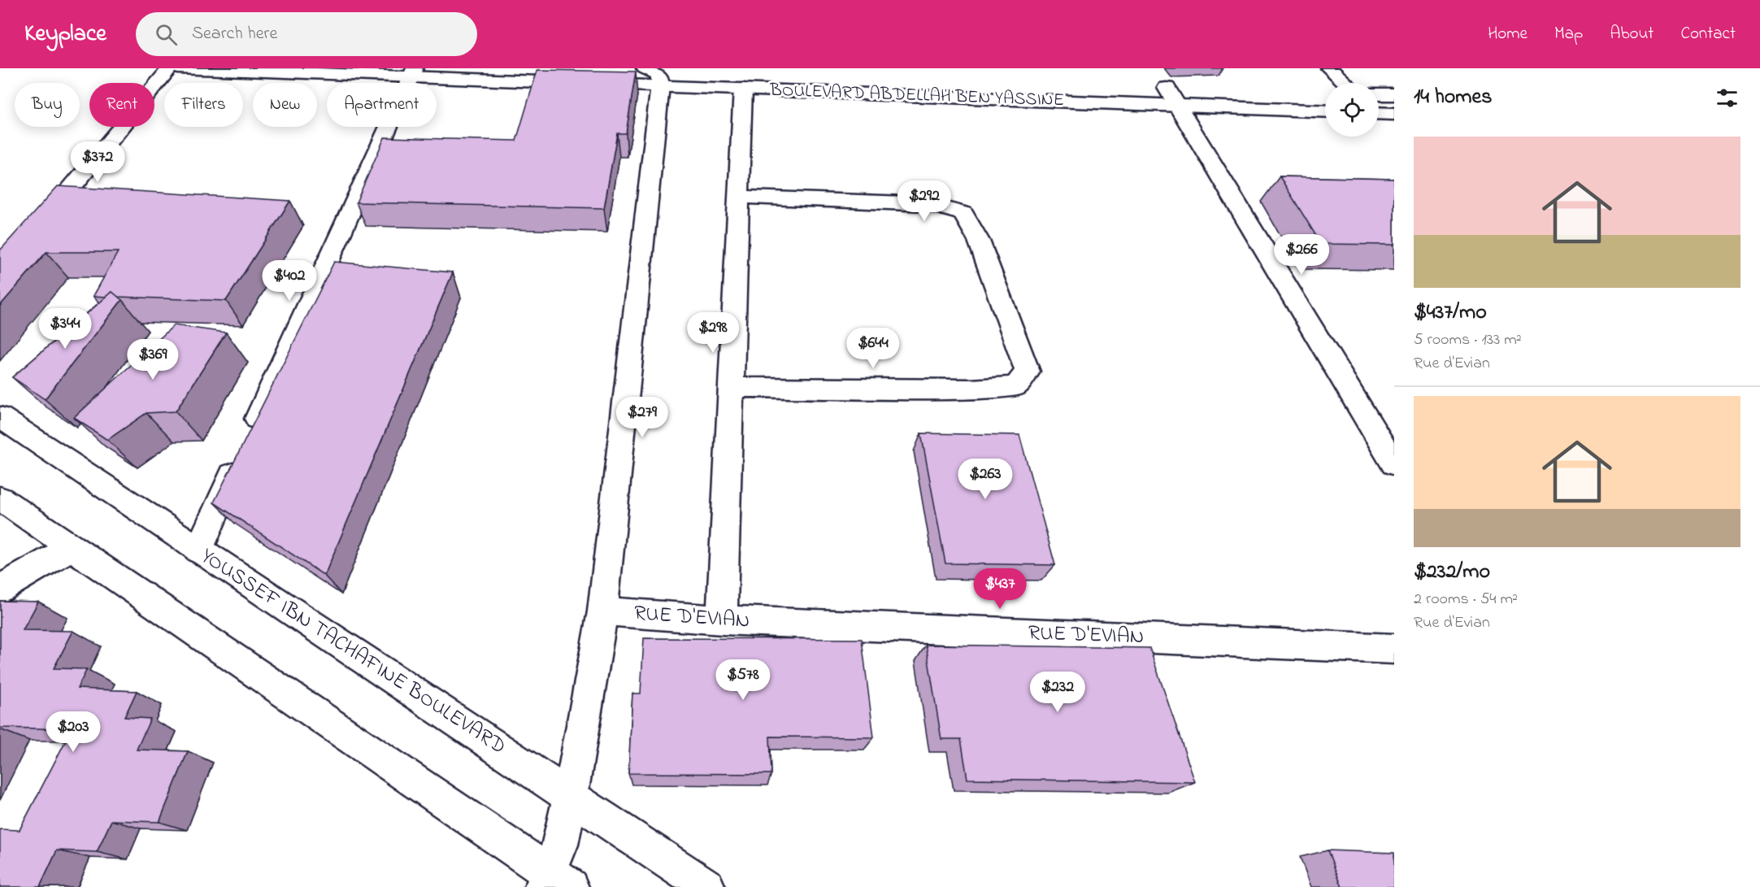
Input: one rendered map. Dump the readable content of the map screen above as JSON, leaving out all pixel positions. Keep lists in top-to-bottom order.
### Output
{
  "streets": {
    "street": ["BOULEVARD ABDELLAH BEN YASSINE", "RUE D'EVIAN", "YOUSSEF IBN TACHAFINE BOULEVARD"]
  },
  "page": {
    "header": "Keyplace",
    "search": "Search here",
    "nav": [
      "Home",
      "Map",
      "About",
      "Contact"
    ],
    "heading": "14 homes",
    "chip": [
      "Buy",
      "Rent",
      "Filters",
      "New",
      "Apartment"
    ],
    "list": [
      {
        "name": "$437/mo",
        "note": "5 rooms · 133 m² · Rue d'Evian"
      },
      {
        "name": "$232/mo",
        "note": "2 rooms · 54 m² · Rue d'Evian"
      }
    ],
    "price": [
      "$372",
      "$292",
      "$266",
      "$402",
      "$344",
      "$298",
      "$644",
      "$369",
      "$279",
      "$263",
      "$437",
      "$578",
      "$232",
      "$203"
    ]
  }
}
